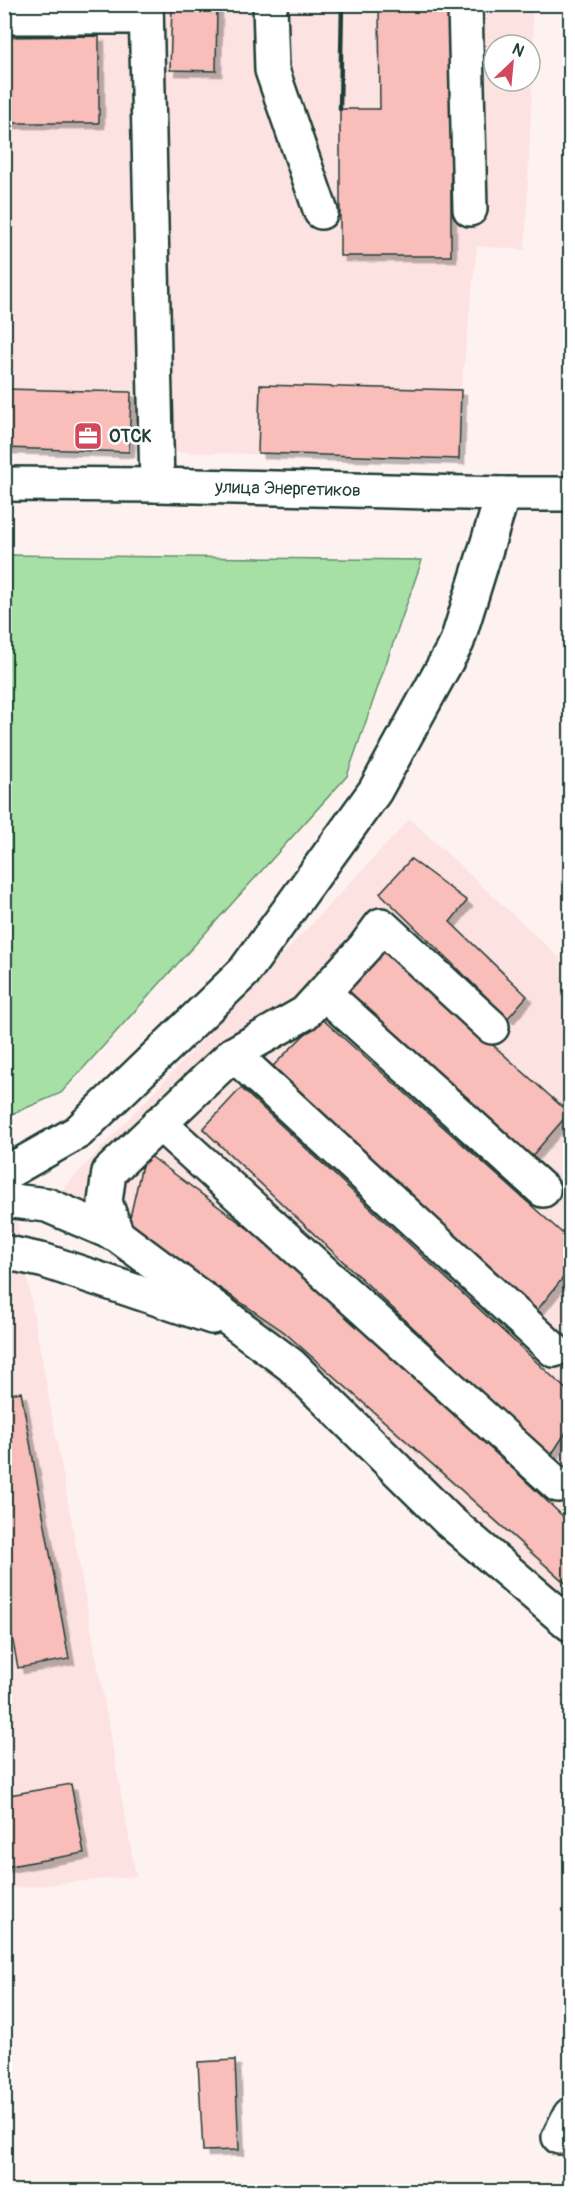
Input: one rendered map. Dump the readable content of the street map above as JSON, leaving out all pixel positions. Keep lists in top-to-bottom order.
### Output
{
  "streets": {
    "street": ["улица Энергетиков"]
  },
  "places": {
    "office": ["ОТСК"]
  },
  "north": "top right"
}
